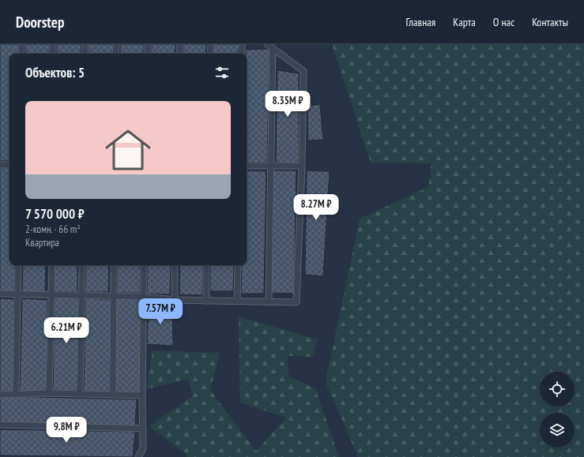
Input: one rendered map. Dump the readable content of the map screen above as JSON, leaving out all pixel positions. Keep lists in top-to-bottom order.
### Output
{
  "page": {
    "header": "Doorstep",
    "nav": [
      "Главная",
      "Карта",
      "О нас",
      "Контакты"
    ],
    "heading": "Объектов: 5",
    "price": [
      "8.35M ₽",
      "8.27M ₽",
      "7.57M ₽",
      "6.21M ₽",
      "9.8M ₽"
    ],
    "list": [
      {
        "name": "7 570 000 ₽",
        "note": "2-комн. · 66 m² · Квартира"
      }
    ]
  }
}
